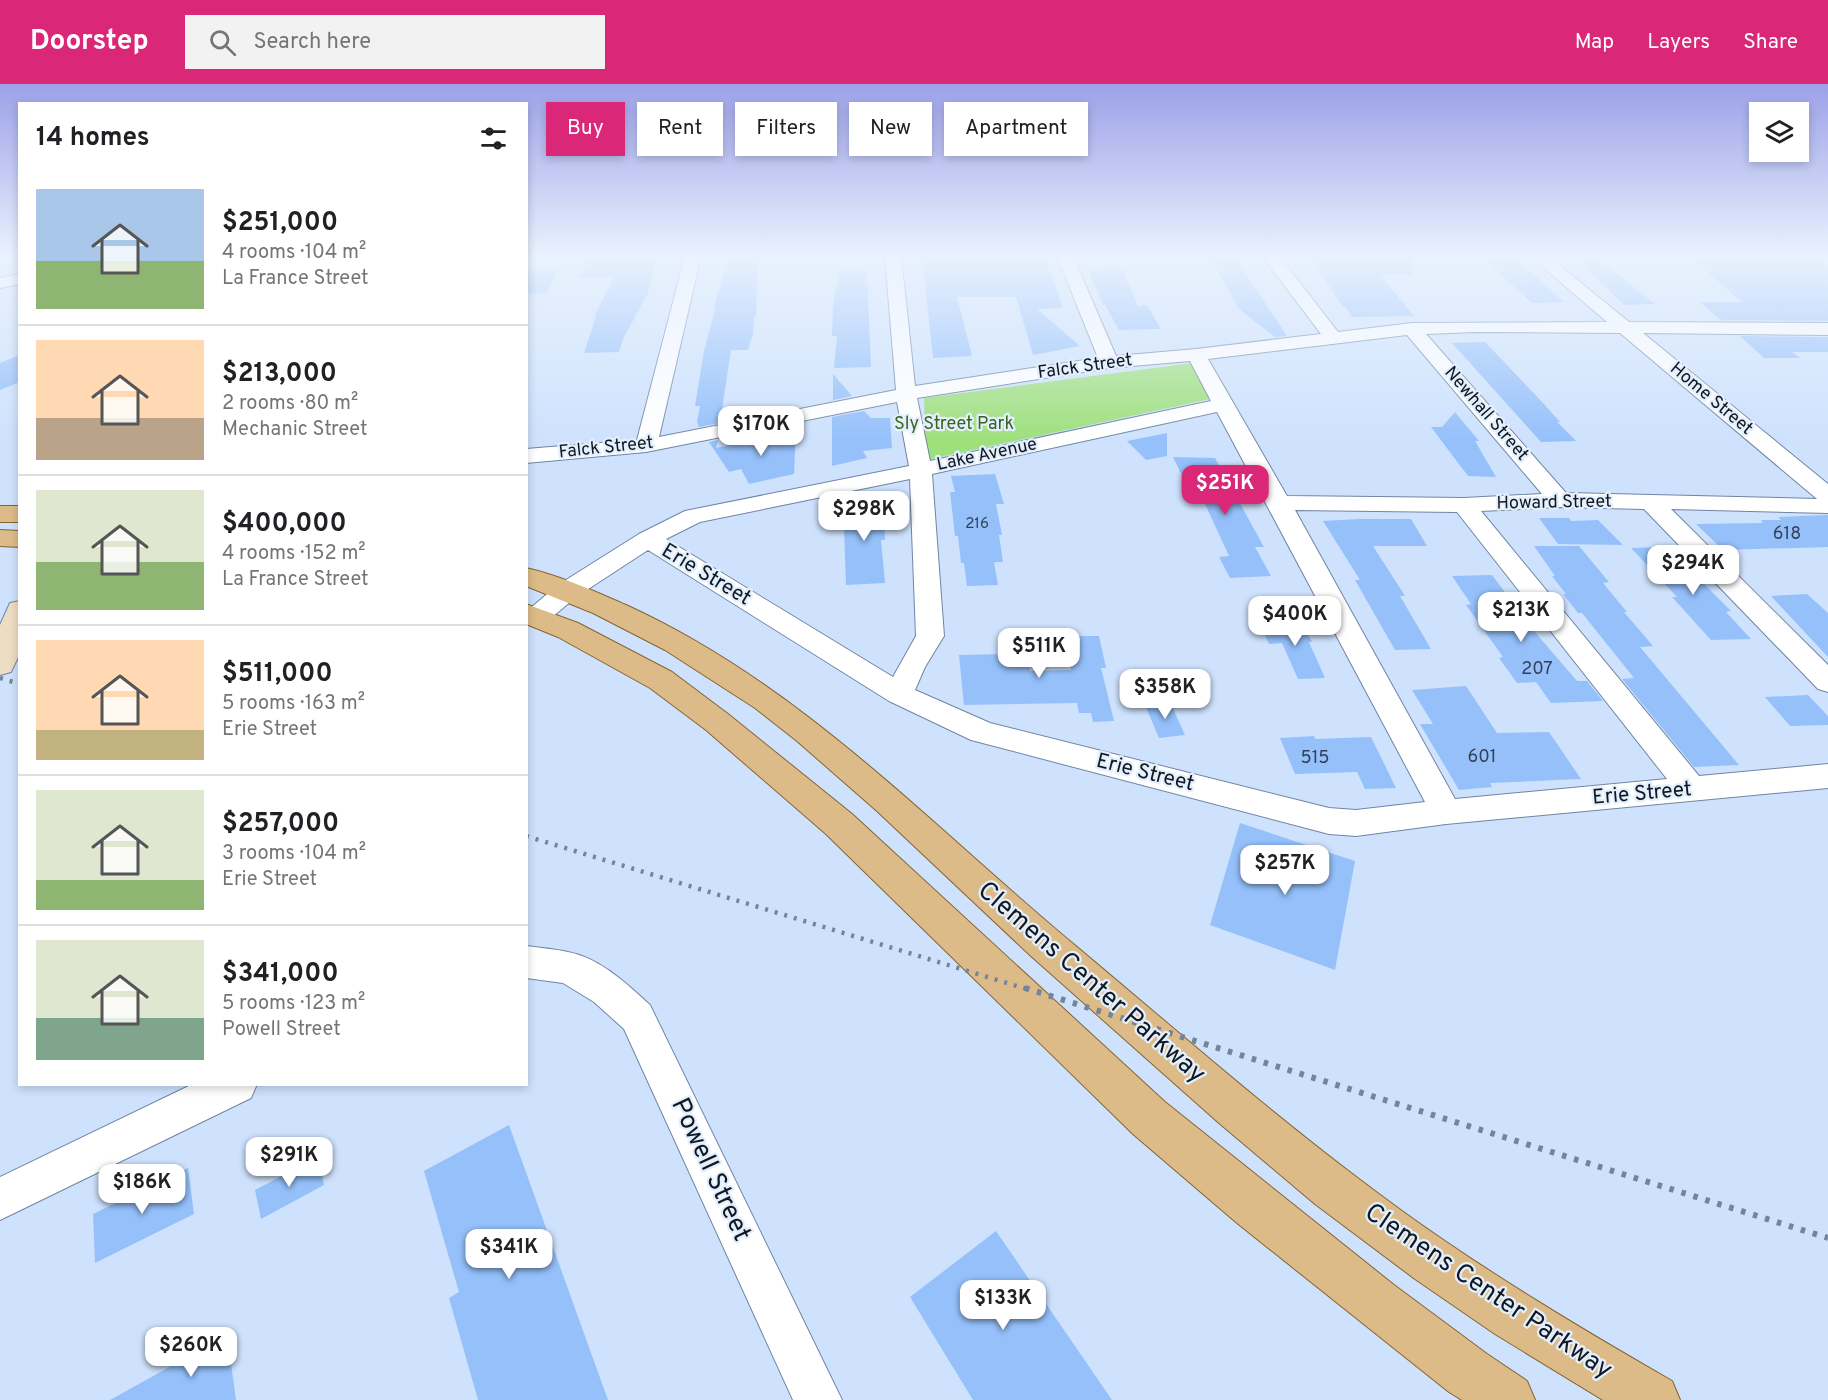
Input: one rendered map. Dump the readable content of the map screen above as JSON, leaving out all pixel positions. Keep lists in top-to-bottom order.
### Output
{
  "streets": {
    "main road": ["Clemens Center Parkway"],
    "street": [
      "Falck Street",
      "Home Street",
      "Newhall Street",
      "Lake Avenue",
      "Howard Street",
      "Erie Street",
      "Powell Street"
    ]
  },
  "crossings": [
    ["Falck Street", "Home Street"],
    ["Falck Street", "Newhall Street"],
    ["Newhall Street", "Howard Street"],
    ["Lake Avenue", "Erie Street"],
    ["Erie Street", "Clemens Center Parkway"]
  ],
  "parks": ["Sly Street Park"],
  "house_numbers": [
    "216",
    "618",
    "207",
    "601",
    "515"
  ],
  "page": {
    "header": "Doorstep",
    "search": "Search here",
    "nav": ["Map", "Layers", "Share"],
    "chip": [
      "Buy",
      "Rent",
      "Filters",
      "New",
      "Apartment"
    ],
    "heading": "14 homes",
    "list": [
      {
        "name": "$251,000",
        "note": "4 rooms · 104 m² · La France Street"
      },
      {
        "name": "$213,000",
        "note": "2 rooms · 80 m² · Mechanic Street"
      },
      {
        "name": "$400,000",
        "note": "4 rooms · 152 m² · La France Street"
      },
      {
        "name": "$511,000",
        "note": "5 rooms · 163 m² · Erie Street"
      },
      {
        "name": "$257,000",
        "note": "3 rooms · 104 m² · Erie Street"
      },
      {
        "name": "$341,000",
        "note": "5 rooms · 123 m² · Powell Street"
      }
    ],
    "price": [
      "$170K",
      "$251K",
      "$298K",
      "$294K",
      "$213K",
      "$400K",
      "$511K",
      "$358K",
      "$257K",
      "$291K",
      "$186K",
      "$341K",
      "$133K",
      "$260K"
    ]
  }
}
